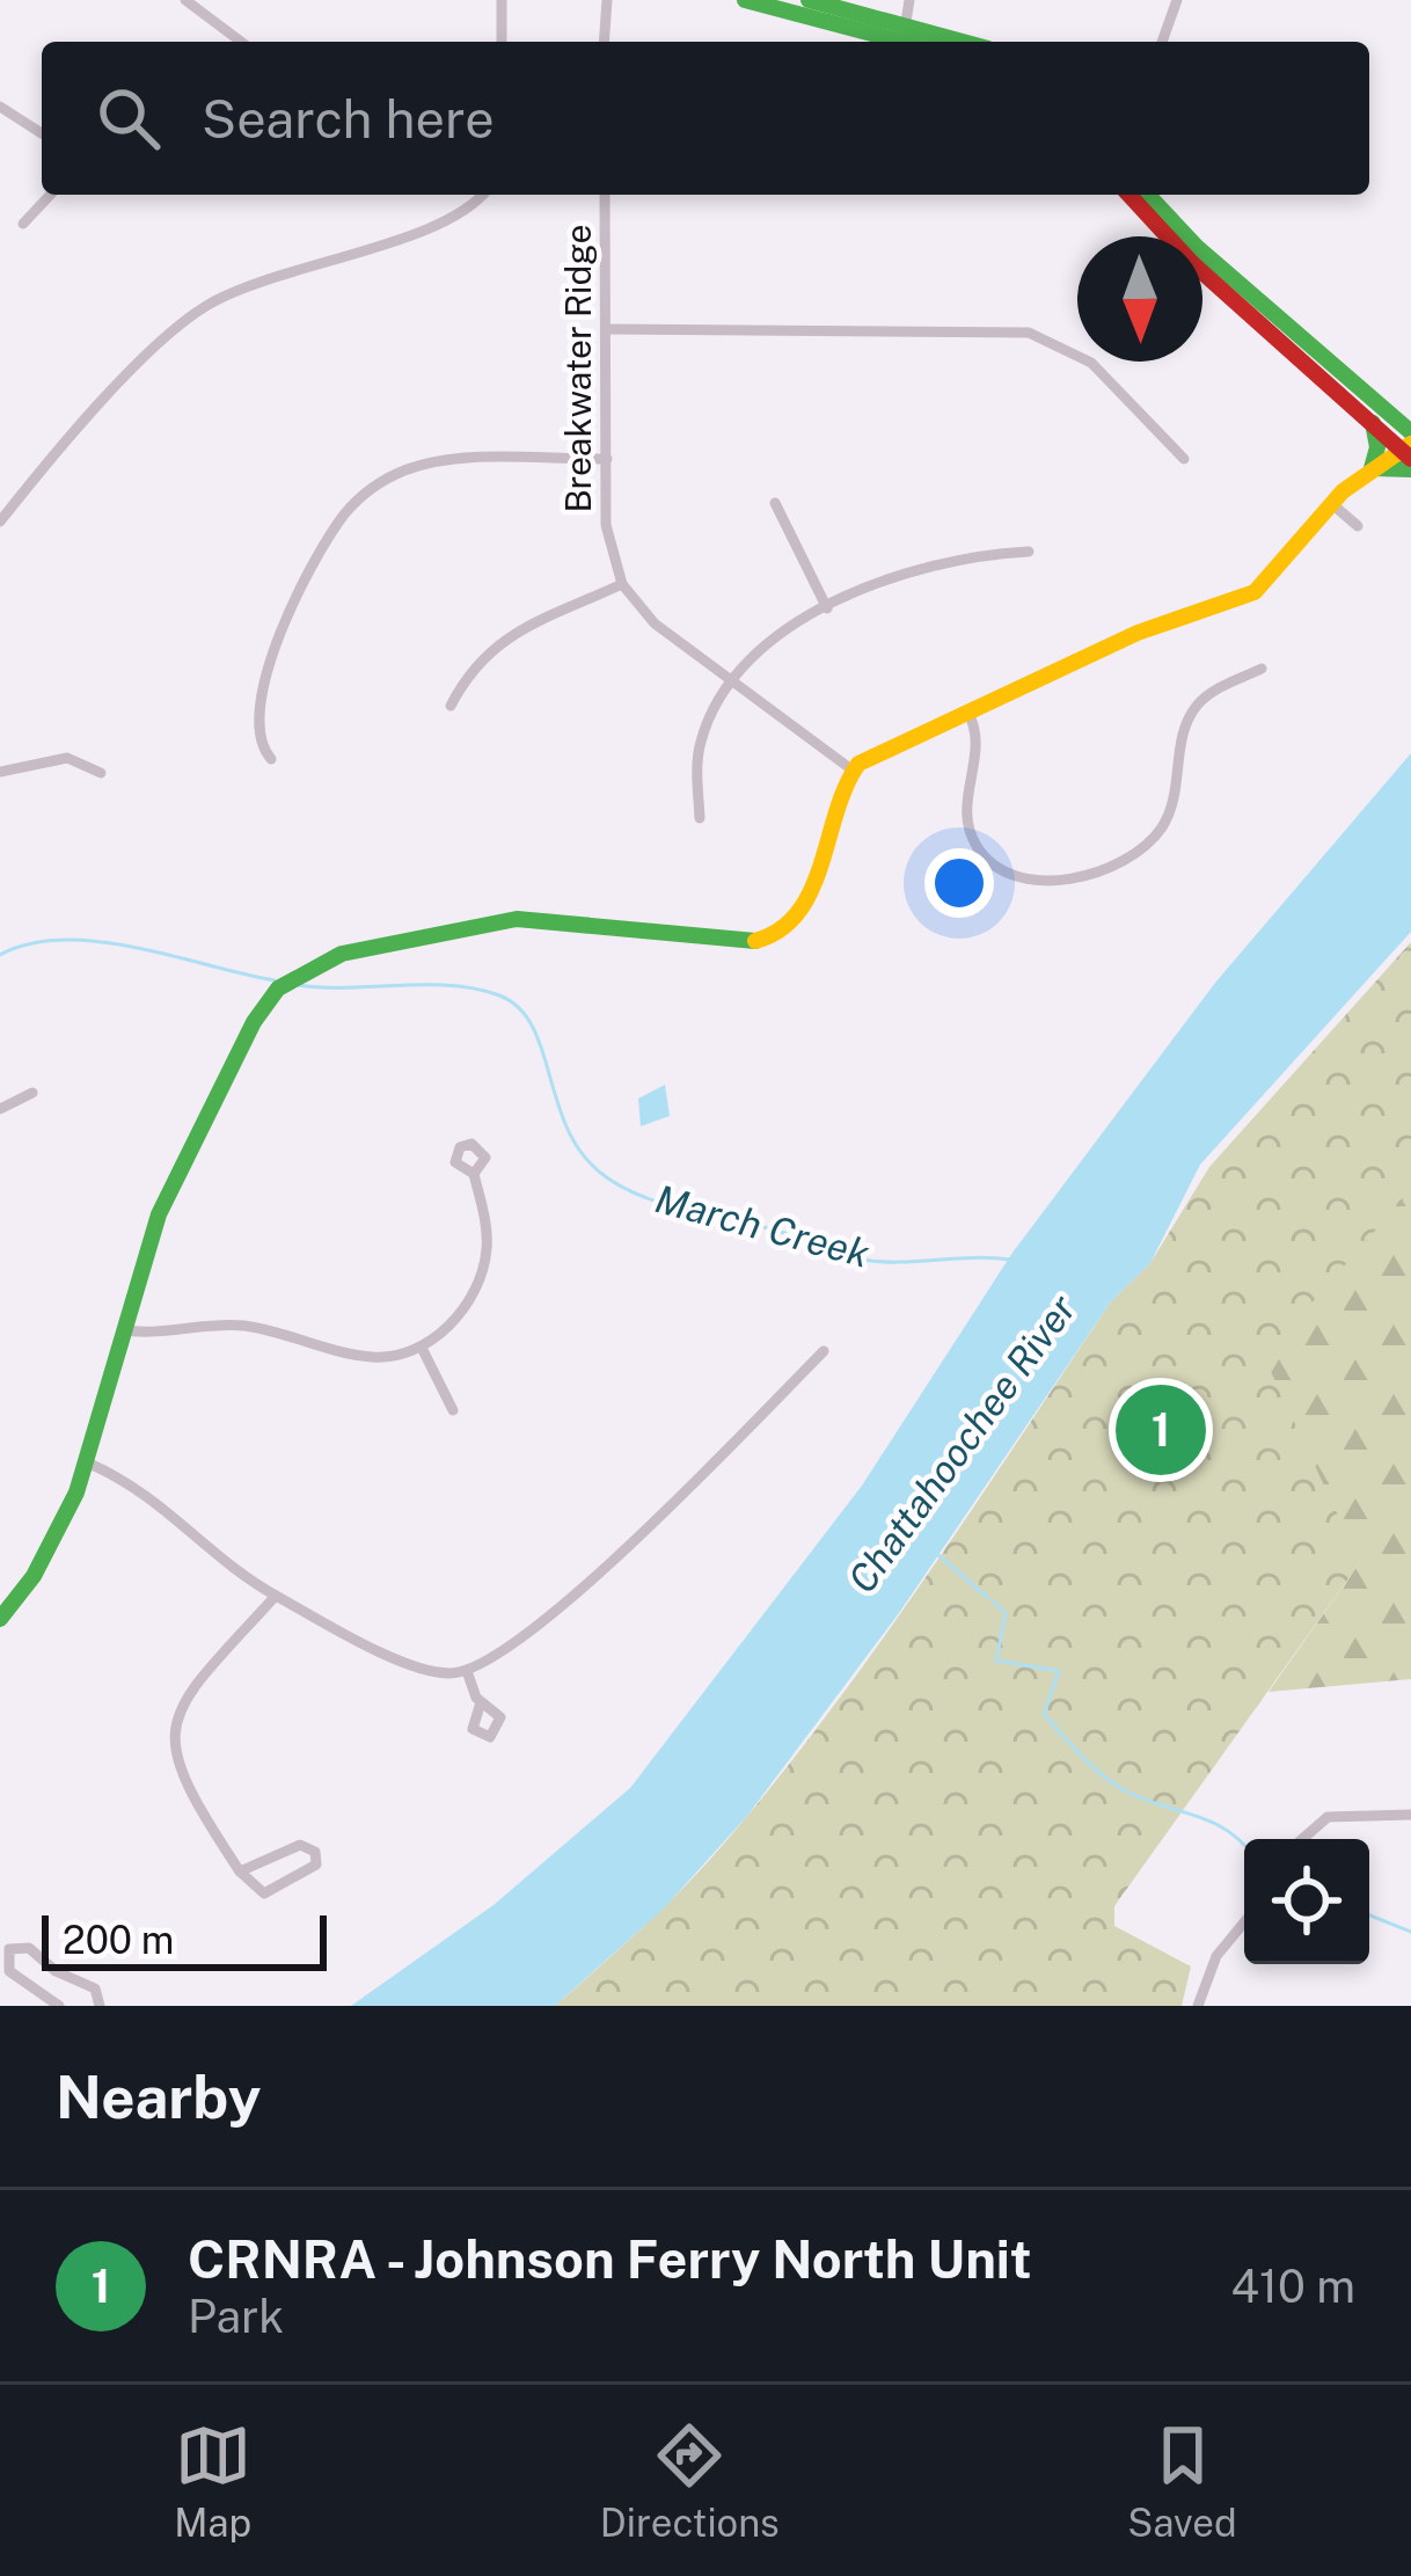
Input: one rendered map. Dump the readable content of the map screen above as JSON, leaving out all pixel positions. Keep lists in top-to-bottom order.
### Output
{
  "streets": {
    "street": ["Breakwater Ridge"]
  },
  "water": ["March Creek", "Chattahoochee River"],
  "scale_bar": "200 m",
  "north": "bottom",
  "page": {
    "search": "Search here",
    "pins": "1",
    "scale": "200 m",
    "heading": "Nearby",
    "list": [
      {
        "mark": "1",
        "name": "CRNRA - Johnson Ferry North Unit",
        "note": "Park",
        "value": "410 m"
      }
    ],
    "nav": ["Map", "Directions", "Saved"]
  }
}
